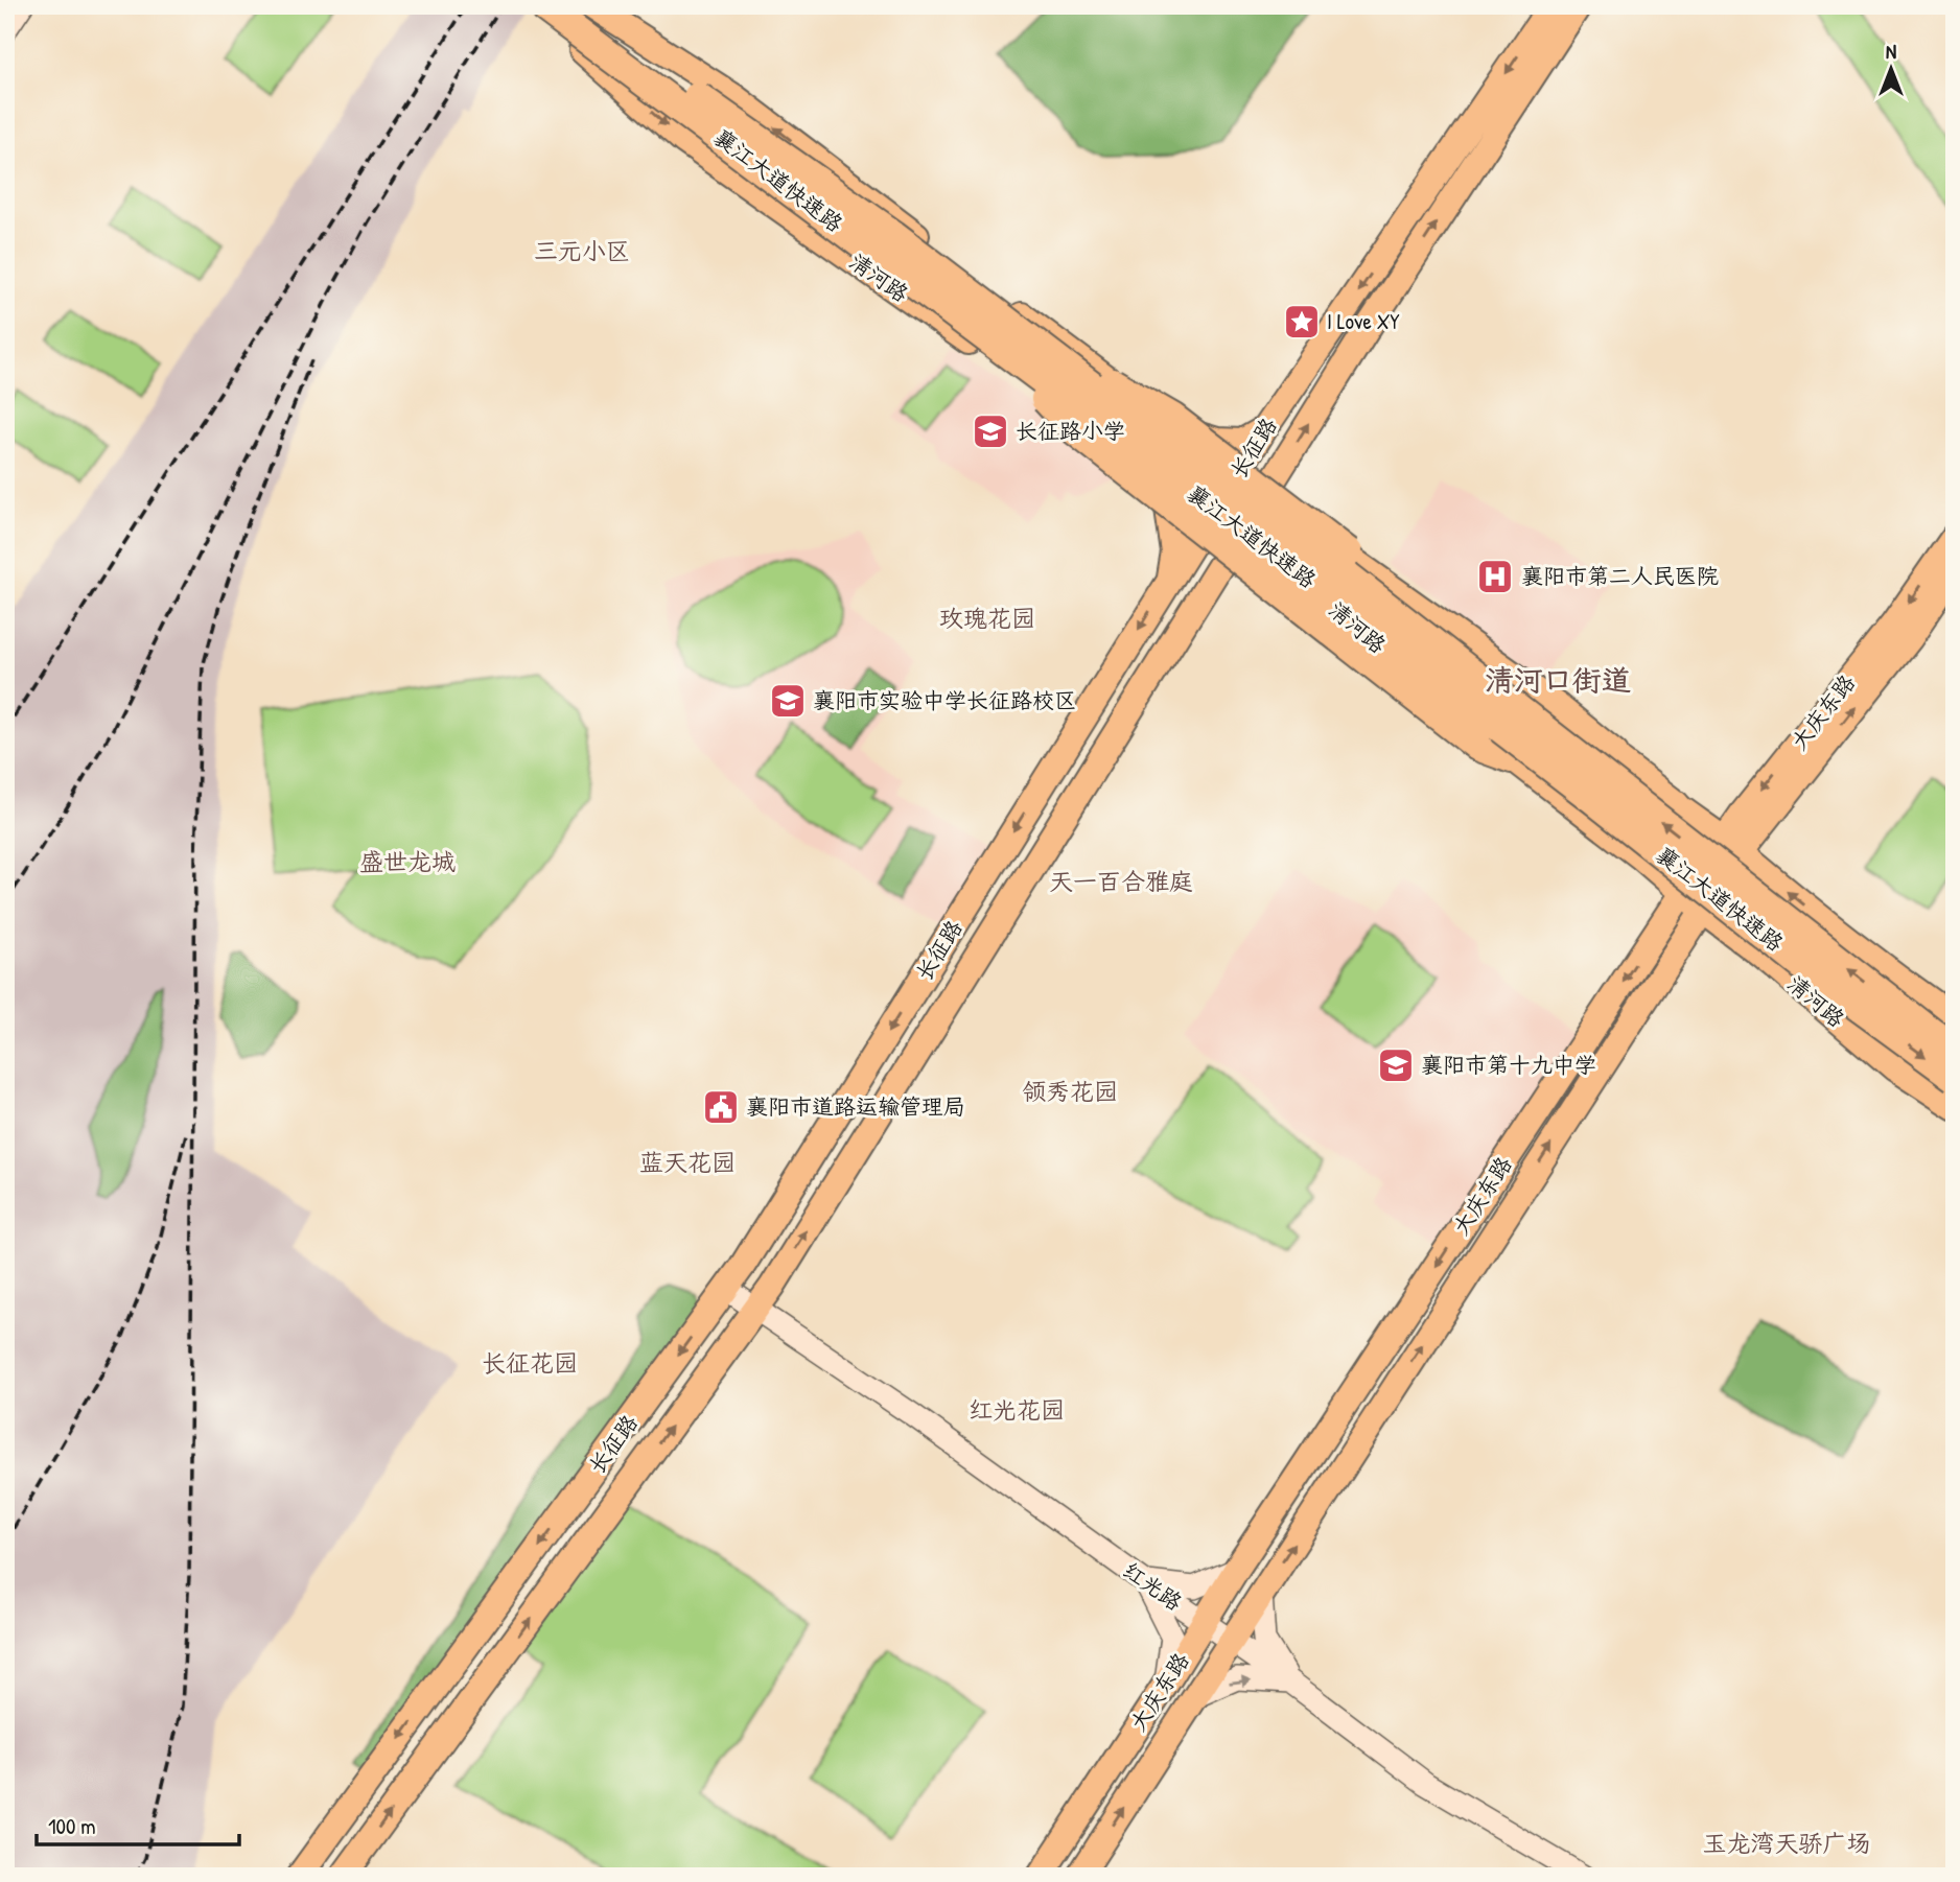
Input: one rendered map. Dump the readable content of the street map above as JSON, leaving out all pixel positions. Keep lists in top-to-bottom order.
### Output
{
  "streets": {
    "highway": ["襄江大道快速路"],
    "main road": ["清河路", "长征路", "大庆东路"],
    "street": ["红光路"]
  },
  "crossings": [
    ["清河路", "长征路"],
    ["清河路", "大庆东路"],
    ["长征路", "红光路"],
    ["大庆东路", "红光路"]
  ],
  "districts": [
    "三元小区",
    "玫瑰花园",
    "清河口街道",
    "盛世龙城",
    "天一百合雅庭",
    "领秀花园",
    "蓝天花园",
    "长征花园",
    "红光花园",
    "玉龙湾天骄广场"
  ],
  "places": {
    "place": ["I Love XY"],
    "school or university": ["长征路小学", "襄阳市实验中学长征路校区", "襄阳市第十九中学"],
    "hospital": ["襄阳市第二人民医院"],
    "public building": ["襄阳市道路运输管理局"]
  },
  "scale_bar": "100 m",
  "north": "top"
}
